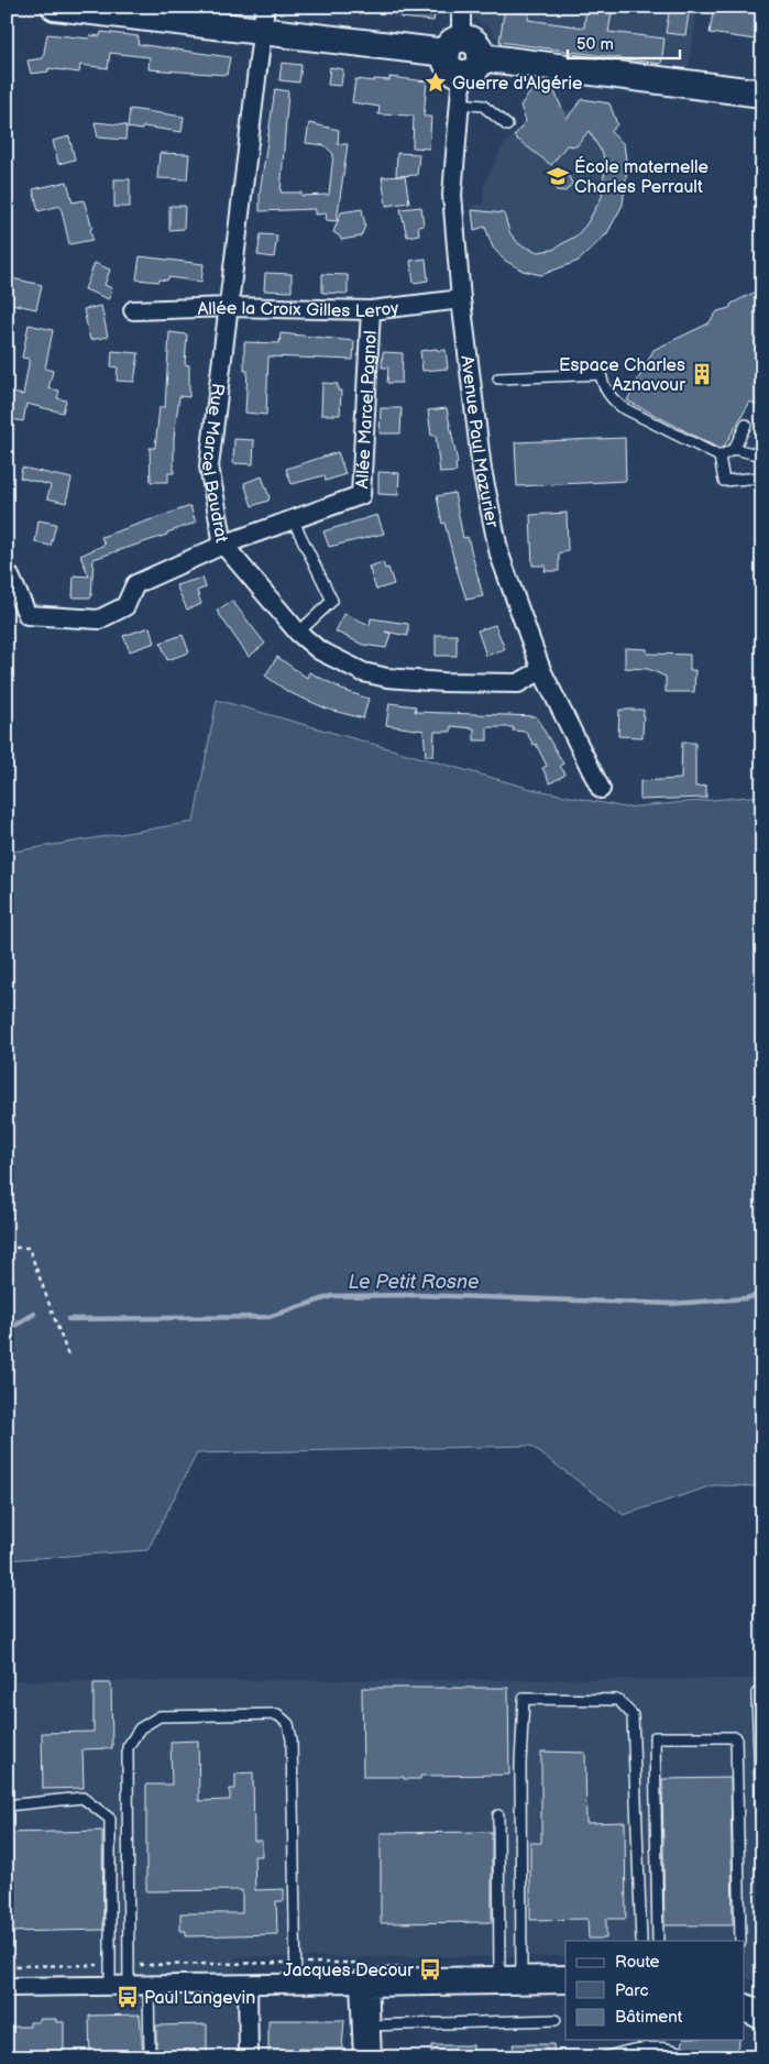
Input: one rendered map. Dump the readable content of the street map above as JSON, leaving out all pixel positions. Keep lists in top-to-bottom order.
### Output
{
  "streets": {
    "street": [
      "Allée la Croix Gilles Leroy",
      "Allée Marcel Pagnol",
      "Avenue Paul Mazurier",
      "Rue Marcel Baudrat"
    ]
  },
  "crossings": [
    ["Allée la Croix Gilles Leroy", "Allée Marcel Pagnol"],
    ["Allée la Croix Gilles Leroy", "Avenue Paul Mazurier"],
    ["Allée la Croix Gilles Leroy", "Rue Marcel Baudrat"],
    ["Allée Marcel Pagnol", "Rue Marcel Baudrat"],
    ["Avenue Paul Mazurier", "Rue Marcel Baudrat"]
  ],
  "water": ["Le Petit Rosne"],
  "places": {
    "place": ["Guerre d'Algérie"],
    "school or university": ["École maternelle Charles Perrault"],
    "building": ["Espace Charles Aznavour"],
    "bus stop": ["Jacques Decour", "Paul Langevin"]
  },
  "legend": ["Route", "Parc", "Bâtiment"],
  "scale_bar": "50 m"
}
